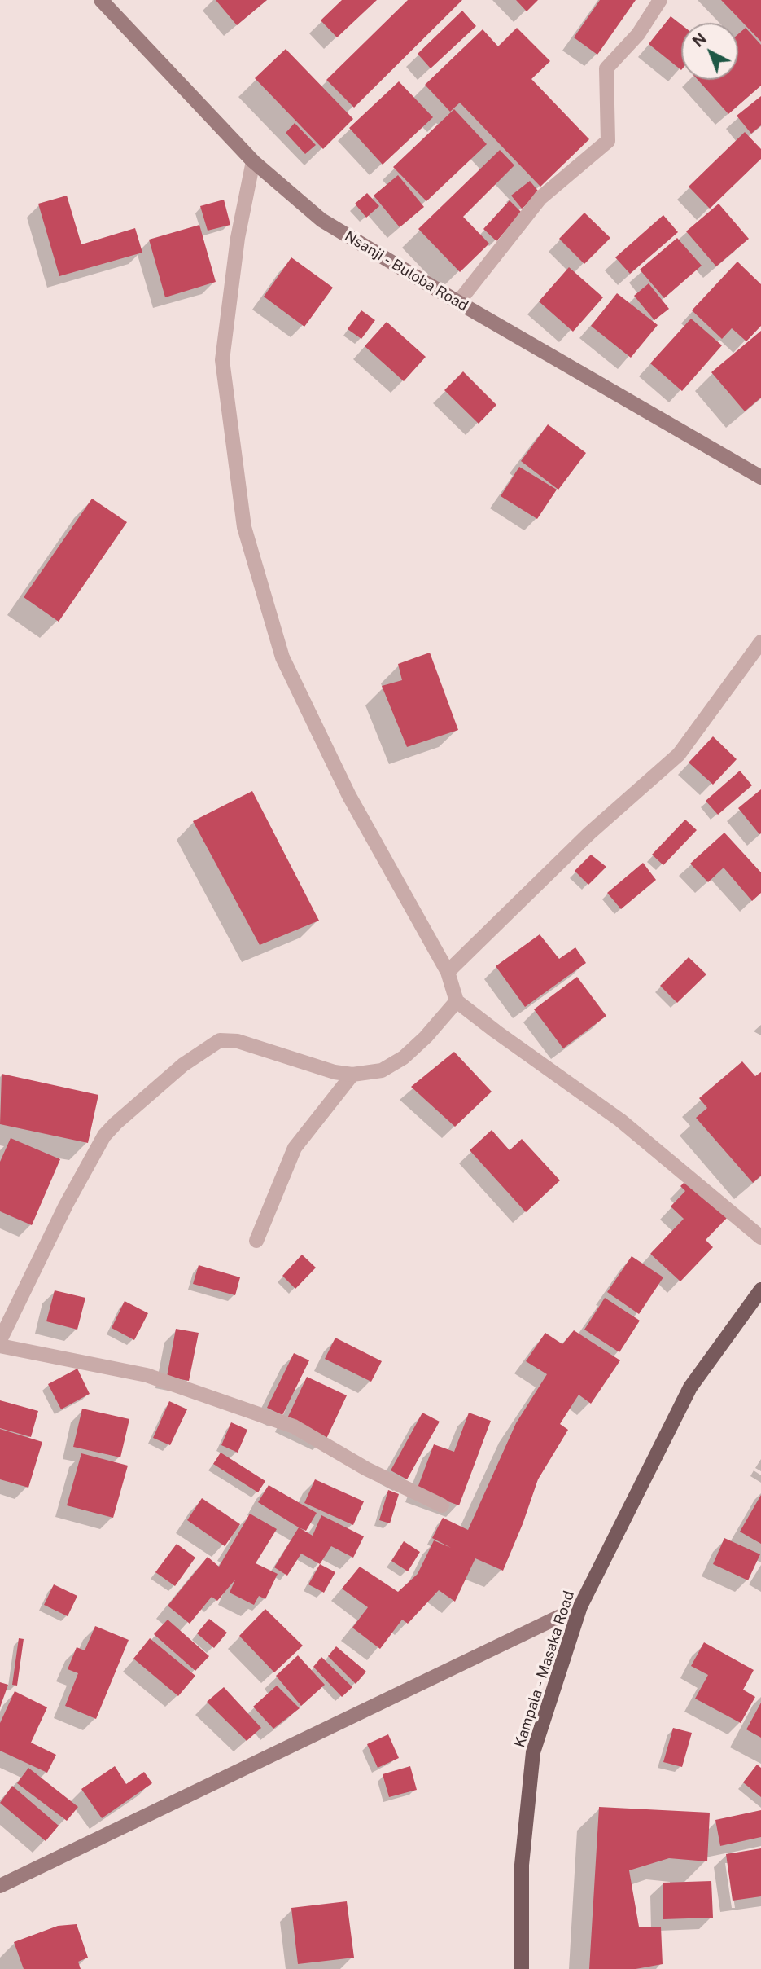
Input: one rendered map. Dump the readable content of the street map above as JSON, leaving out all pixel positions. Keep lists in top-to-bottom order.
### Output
{
  "streets": {
    "main road": ["Nsanji - Buloba Road", "Kampala - Masaka Road"]
  },
  "north": "top left"
}
